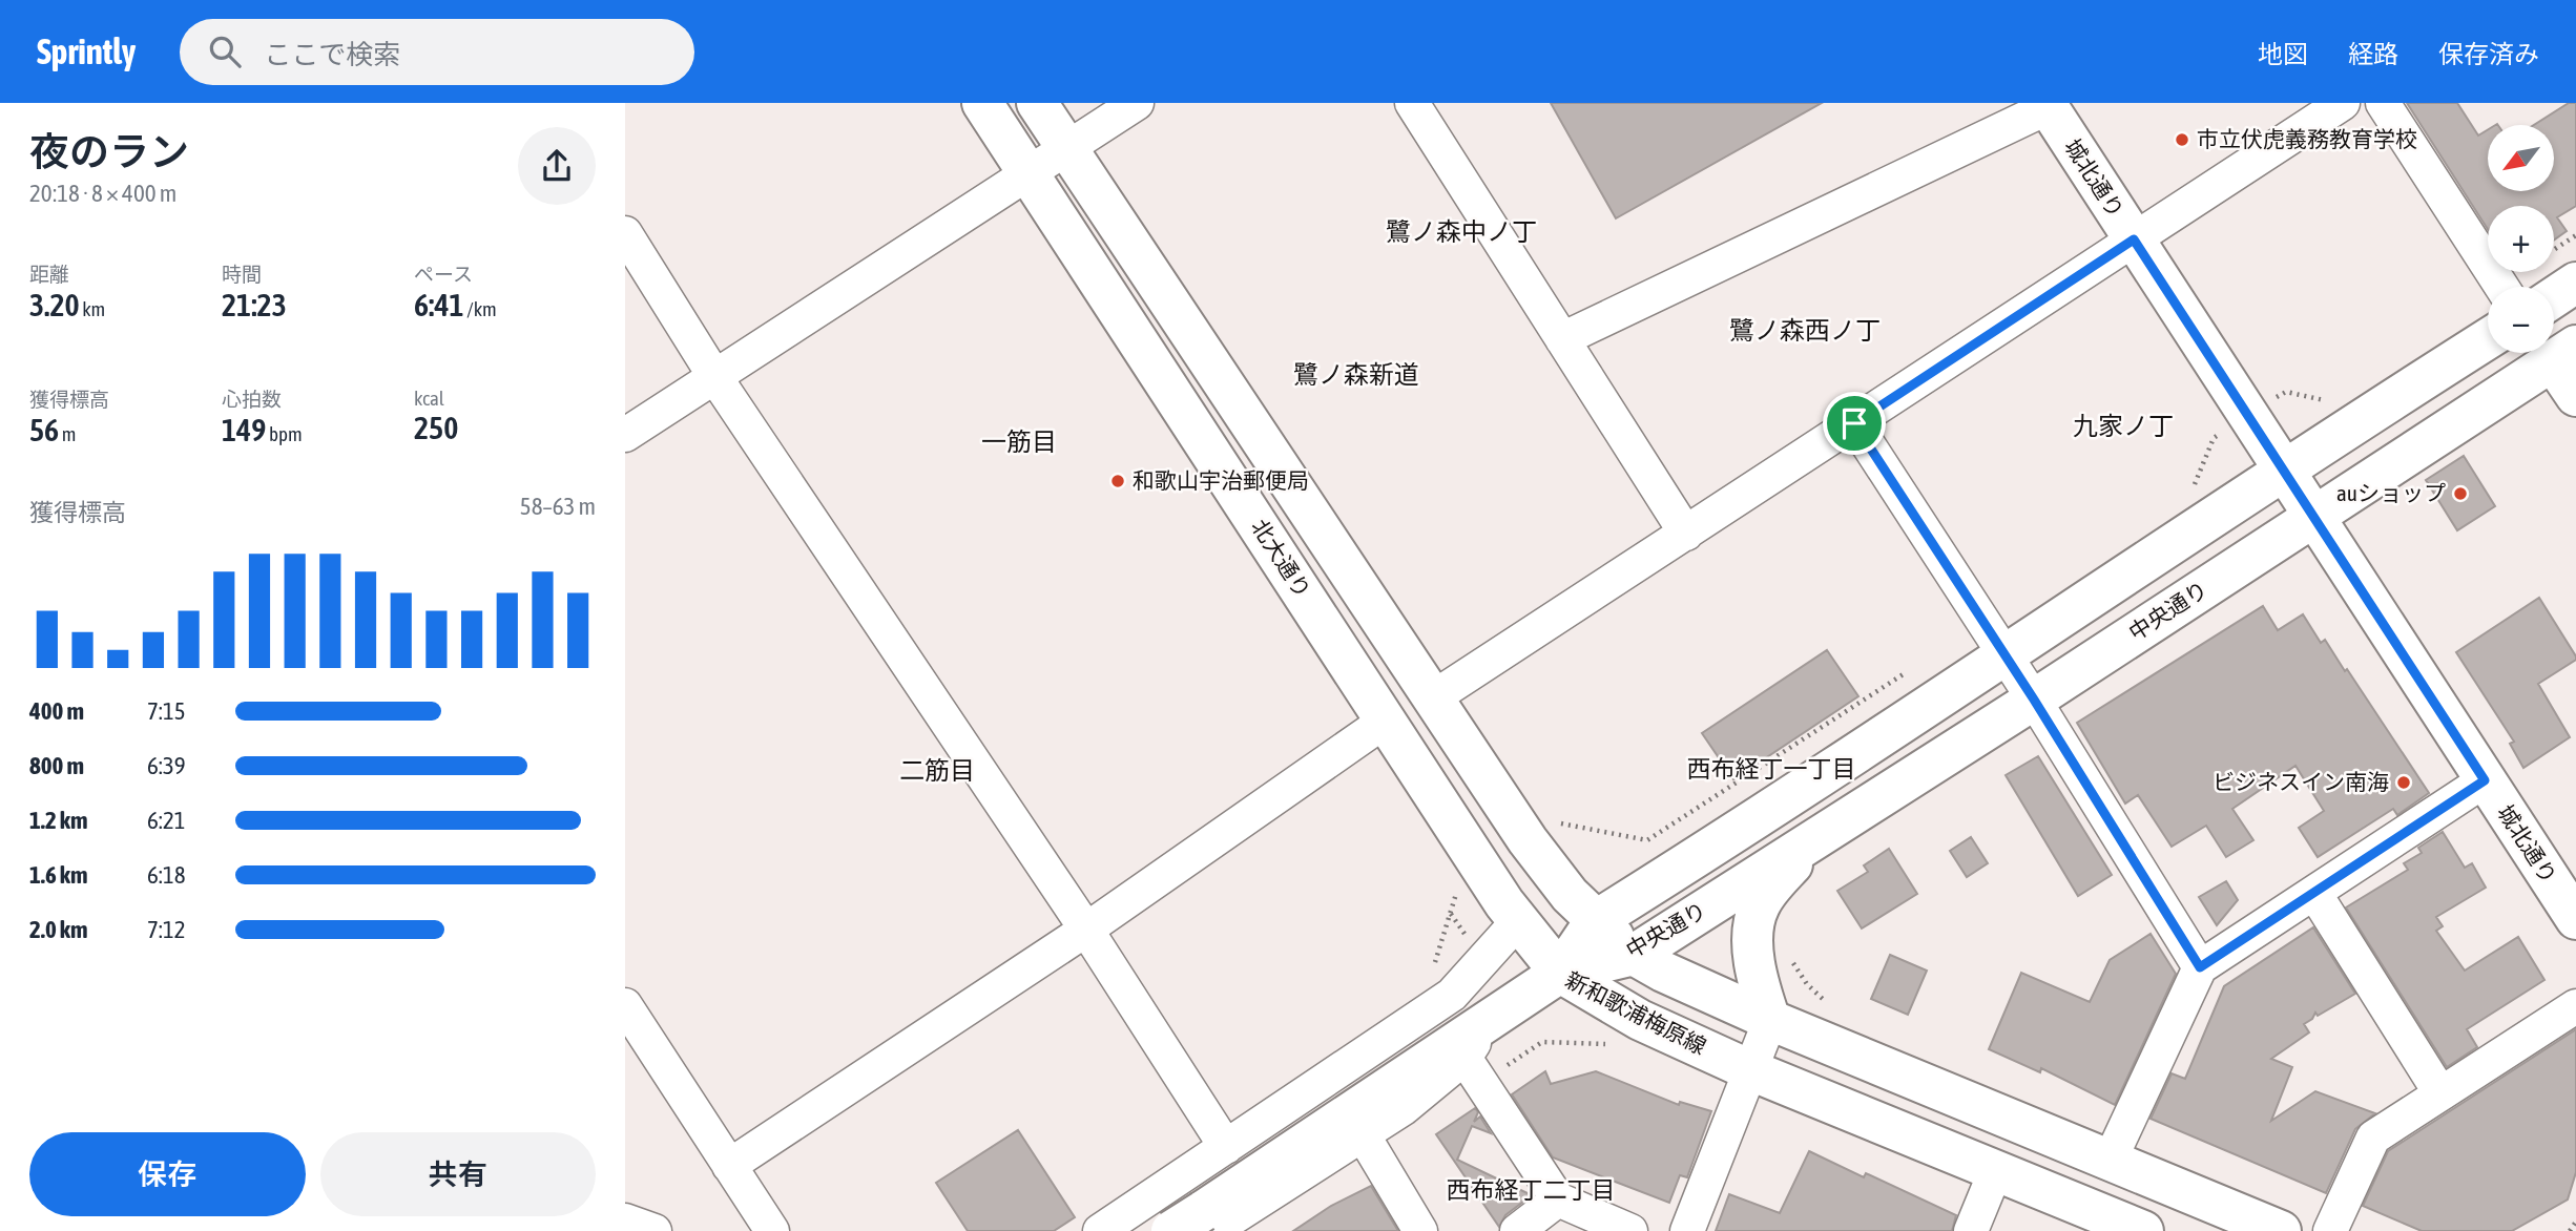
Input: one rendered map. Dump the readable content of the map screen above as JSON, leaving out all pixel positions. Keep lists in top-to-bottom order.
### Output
{
  "streets": {
    "main road": [
      "城北通り",
      "北大通り",
      "中央通り",
      "新和歌浦梅原線"
    ]
  },
  "crossings": [
    ["城北通り", "中央通り"],
    ["北大通り", "中央通り"],
    ["北大通り", "新和歌浦梅原線"],
    ["中央通り", "新和歌浦梅原線"]
  ],
  "districts": [
    "鷺ノ森中ノ丁",
    "鷺ノ森西ノ丁",
    "鷺ノ森新道",
    "九家ノ丁",
    "一筋目",
    "西布経丁一丁目",
    "二筋目",
    "西布経丁二丁目"
  ],
  "places": [
    "市立伏虎義務教育学校",
    "和歌山宇治郵便局",
    "auショップ",
    "ビジネスイン南海"
  ],
  "north": "bottom left",
  "page": {
    "header": "Sprintly",
    "search": "ここで検索",
    "nav": ["地図", "経路", "保存済み"],
    "heading": ["夜のラン", "20:18 · 8 × 400 m"],
    "map_buttons": ["+", "−"],
    "stats": [
      ["距離", "3.20 km"],
      ["時間", "21:23"],
      ["ペース", "6:41 /km"],
      ["獲得標高", "56 m"],
      ["心拍数", "149 bpm"],
      ["kcal", "250"]
    ],
    "chart": ["獲得標高", "58–63 m"],
    "list": [
      {
        "name": "400 m",
        "note": "7:15"
      },
      {
        "name": "800 m",
        "note": "6:39"
      },
      {
        "name": "1.2 km",
        "note": "6:21"
      },
      {
        "name": "1.6 km",
        "note": "6:18"
      },
      {
        "name": "2.0 km",
        "note": "7:12"
      }
    ],
    "buttons": ["保存", "共有"]
  }
}
